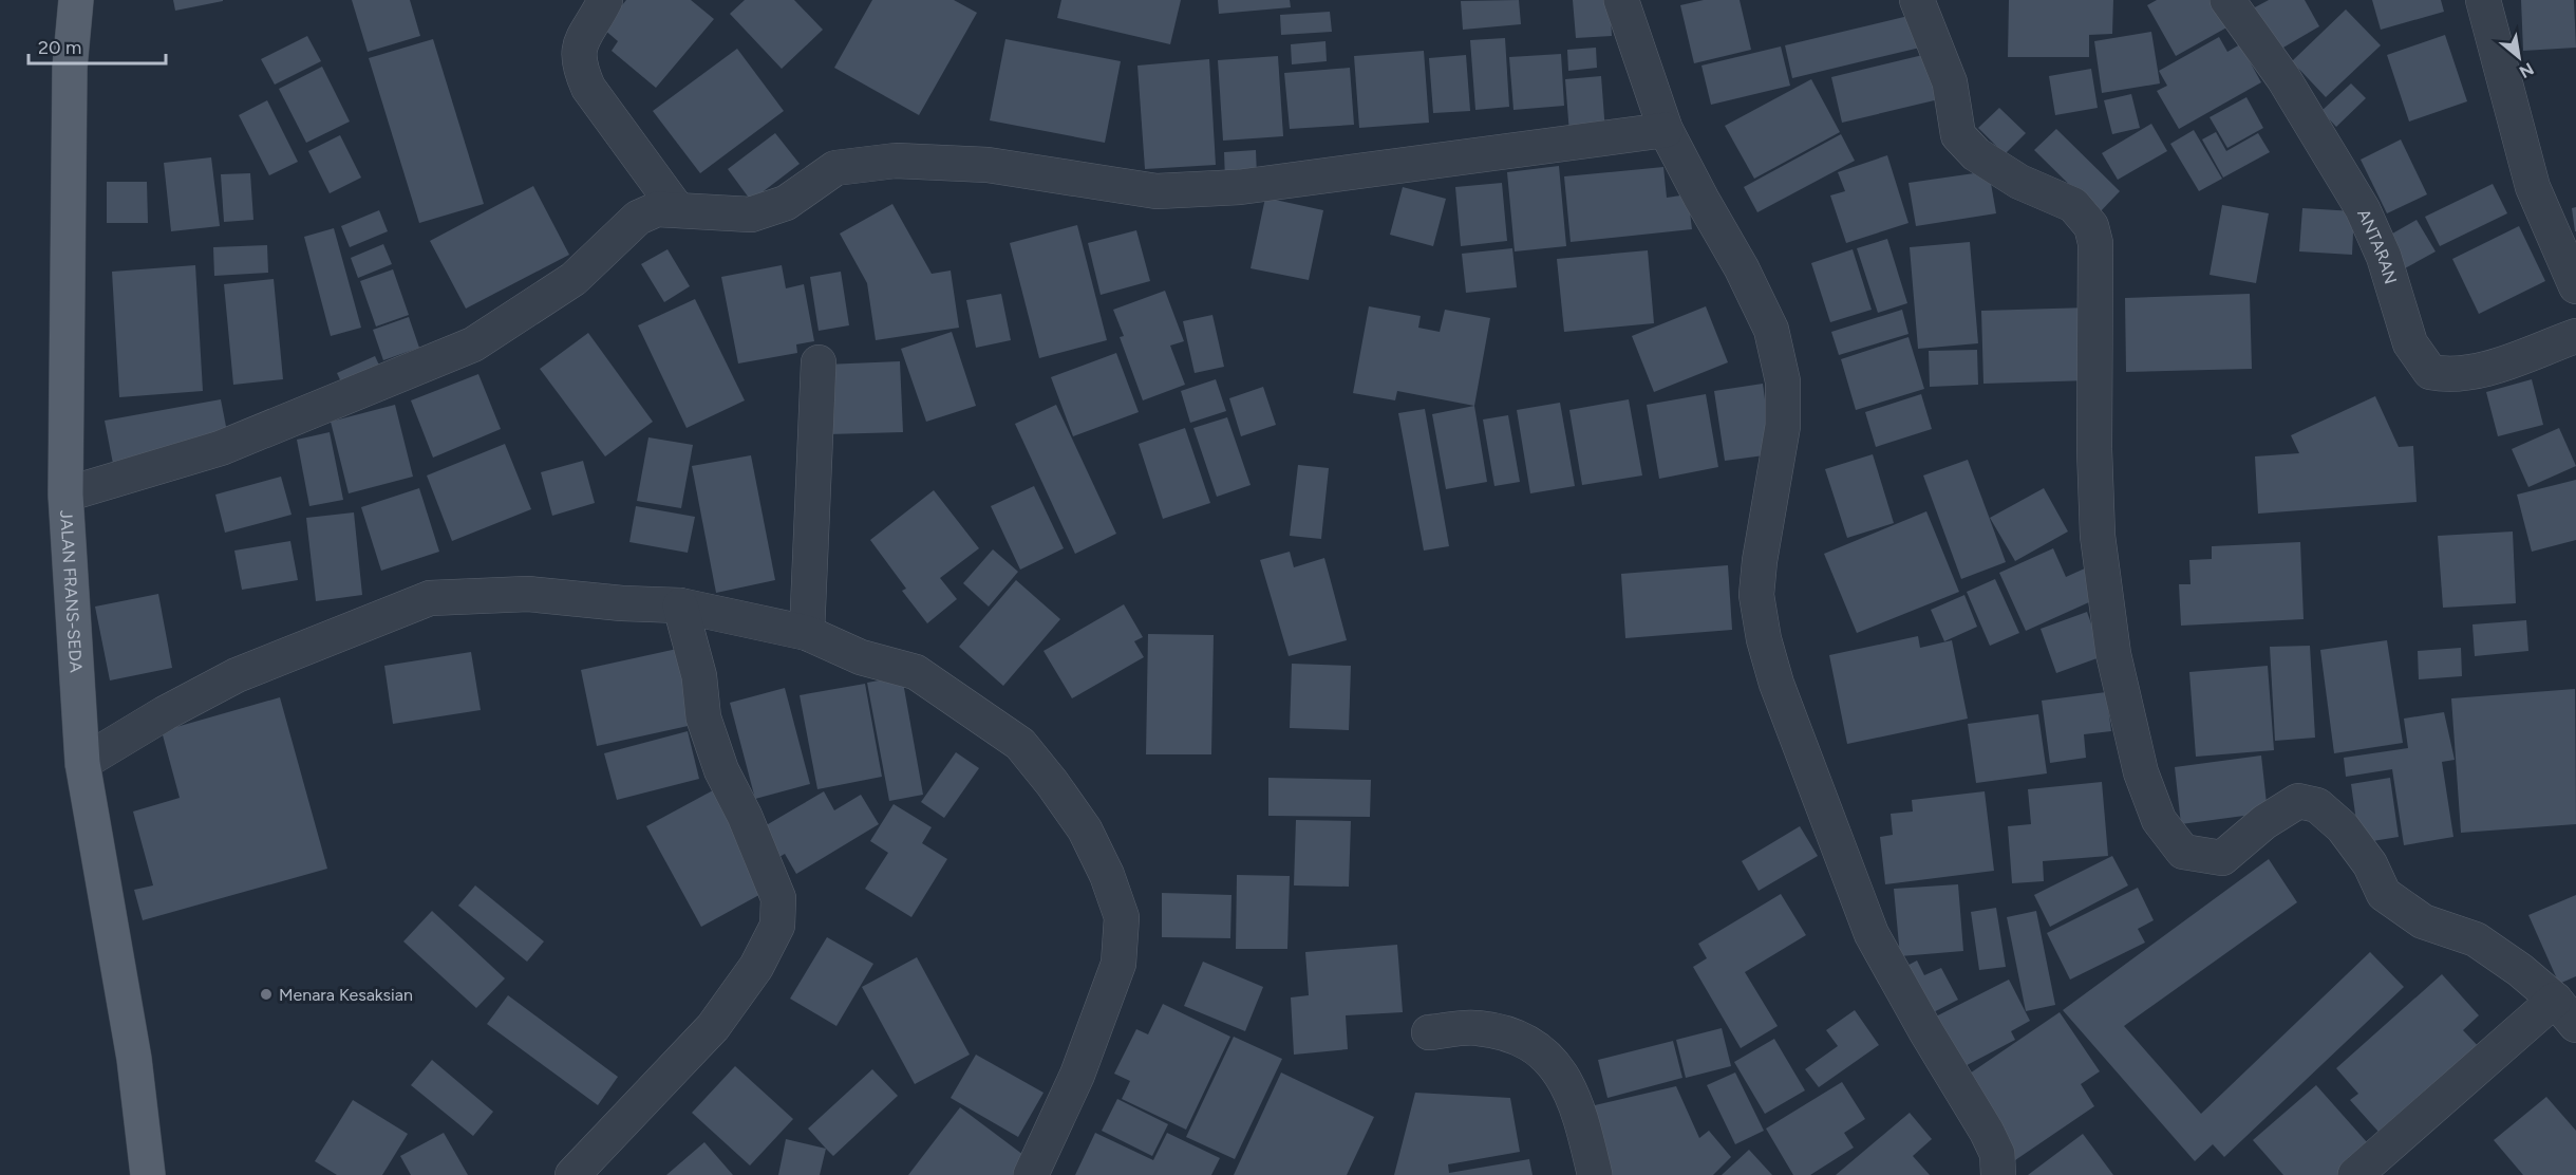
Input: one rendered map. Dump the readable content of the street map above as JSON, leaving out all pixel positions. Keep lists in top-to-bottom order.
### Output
{
  "streets": {
    "main road": ["JALAN FRANS-SEDA"],
    "street": ["ANTARAN"]
  },
  "places": ["Menara Kesaksian"],
  "scale_bar": "20 m",
  "north": "bottom right"
}
